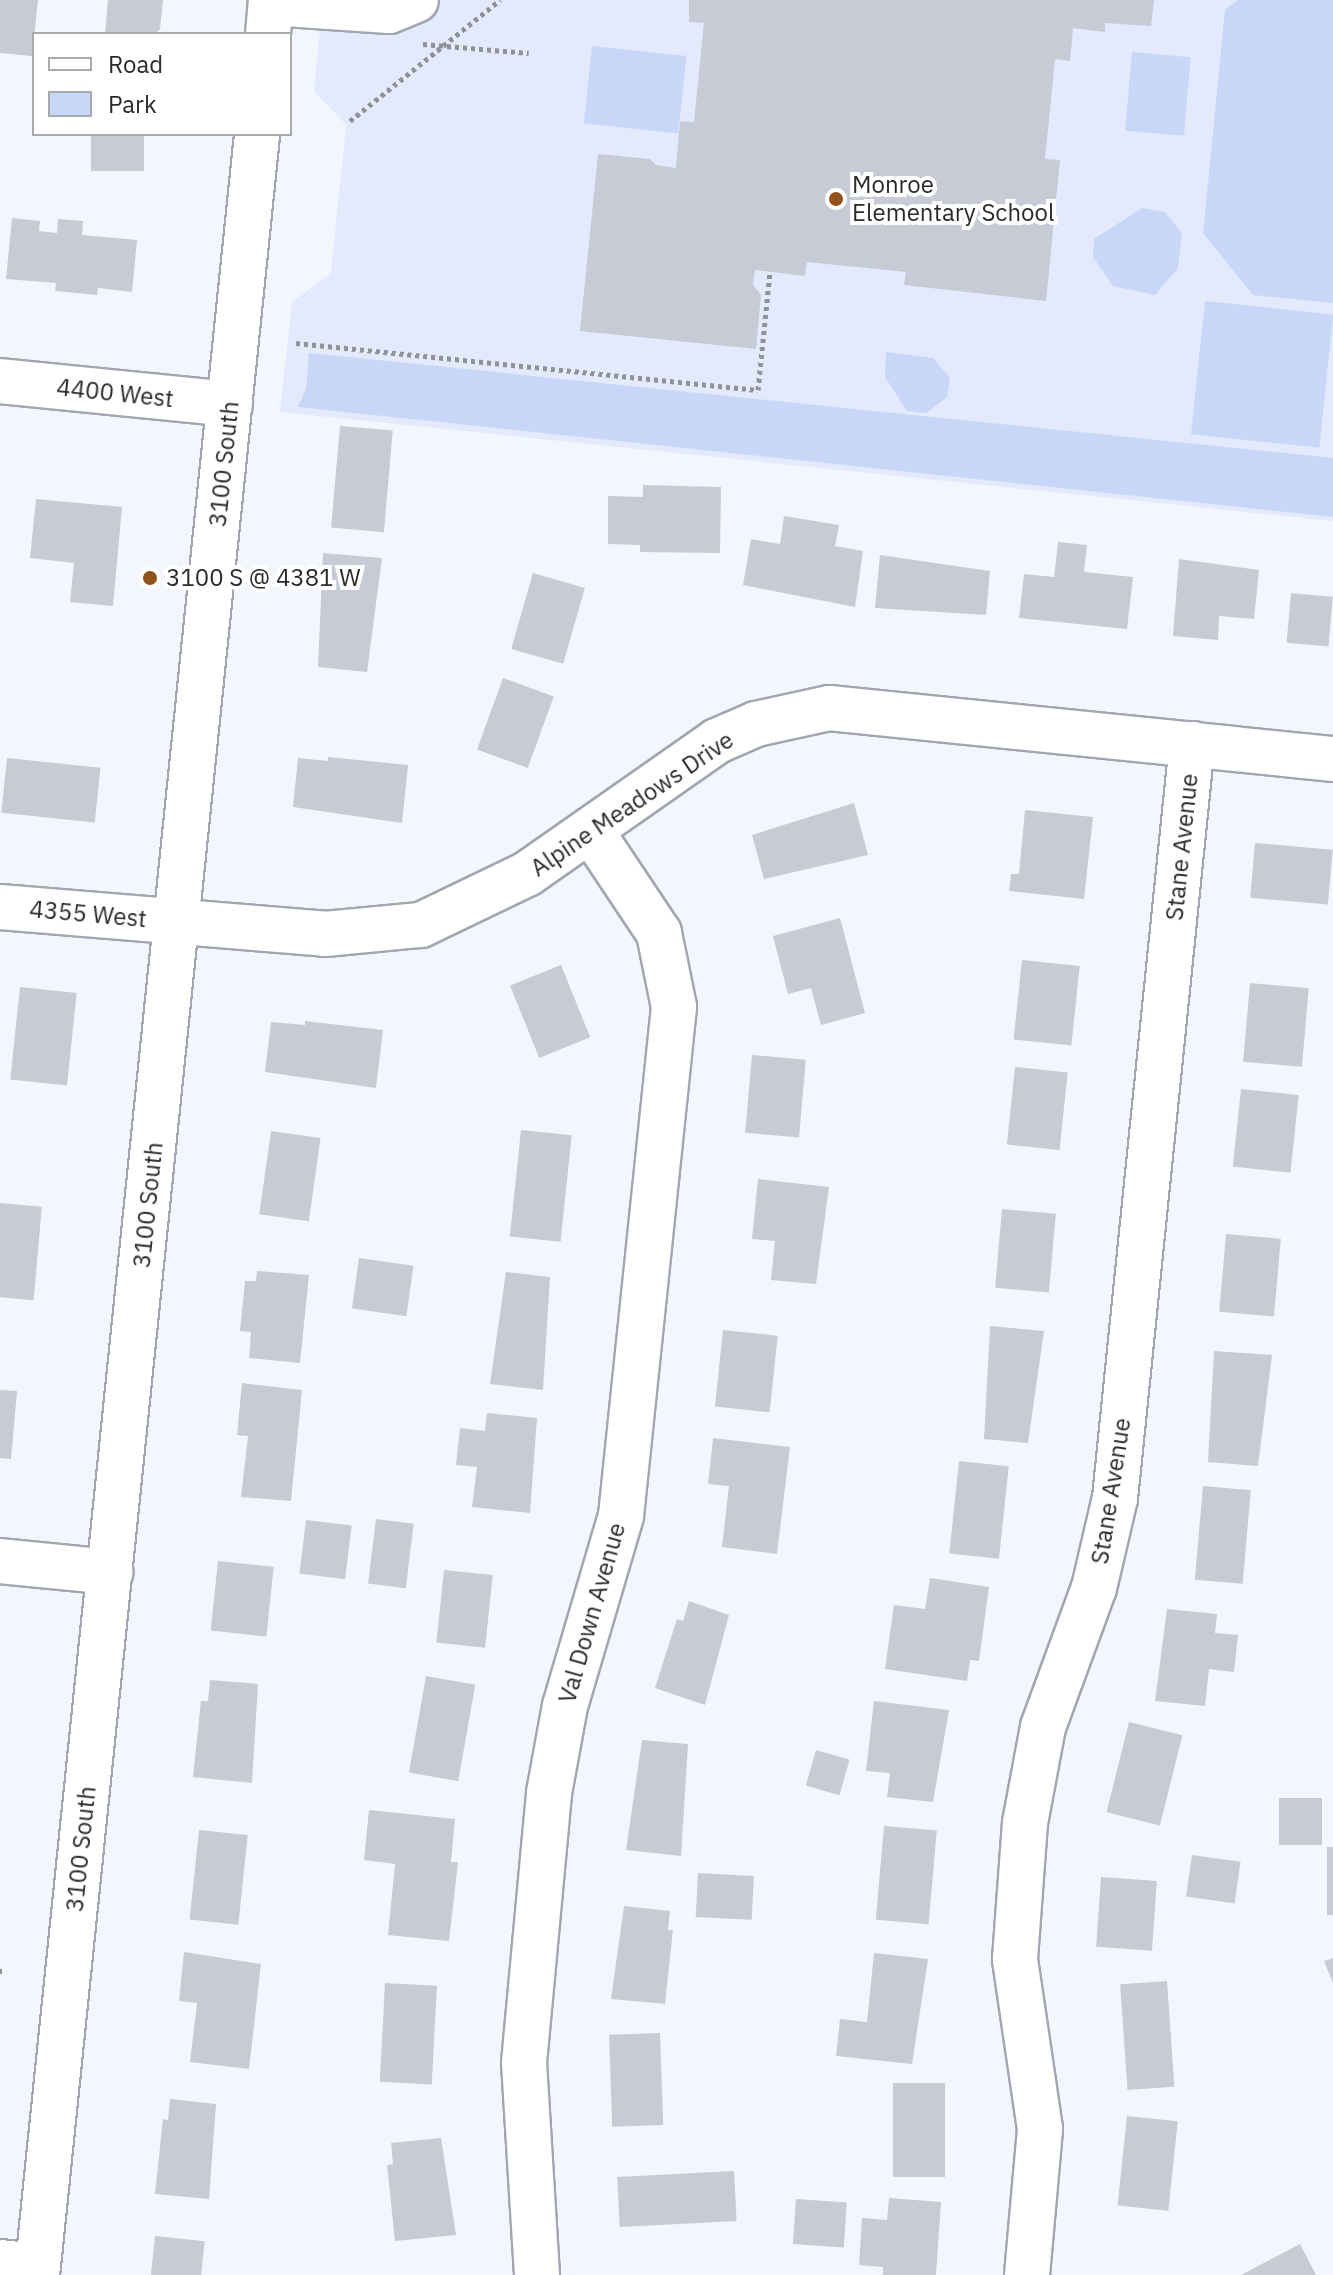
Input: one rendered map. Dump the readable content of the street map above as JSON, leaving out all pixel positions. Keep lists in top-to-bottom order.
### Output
{
  "streets": {
    "street": [
      "4400 West",
      "3100 South",
      "Alpine Meadows Drive",
      "Stane Avenue",
      "4355 West",
      "Val Down Avenue"
    ]
  },
  "crossings": [
    ["4400 West", "3100 South"],
    ["3100 South", "Alpine Meadows Drive"],
    ["3100 South", "4355 West"],
    ["Alpine Meadows Drive", "Stane Avenue"],
    ["Alpine Meadows Drive", "4355 West"],
    ["Alpine Meadows Drive", "Val Down Avenue"]
  ],
  "places": ["Monroe Elementary School", "3100 S @ 4381 W"],
  "legend": ["Road", "Park"]
}
